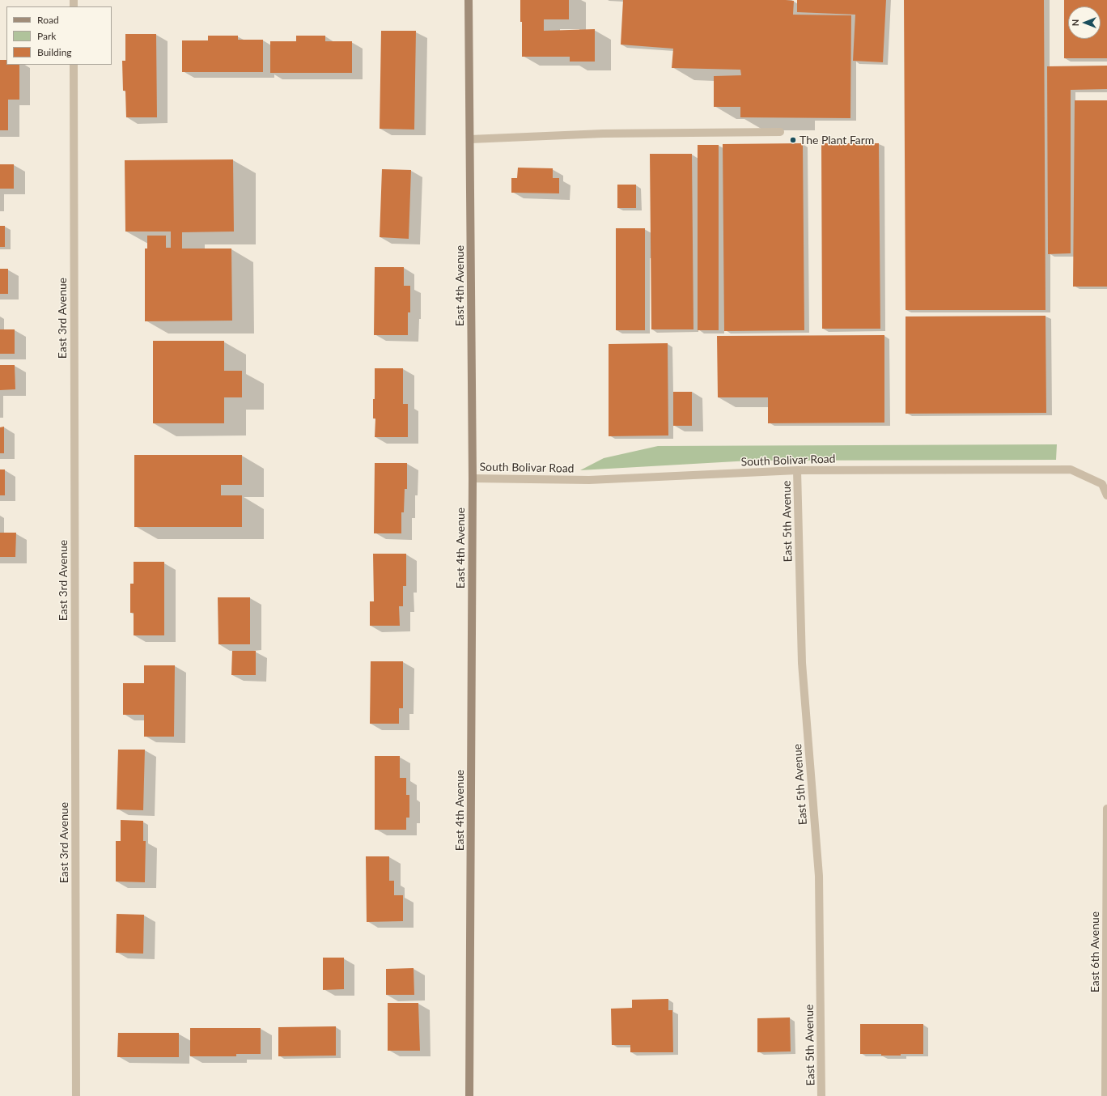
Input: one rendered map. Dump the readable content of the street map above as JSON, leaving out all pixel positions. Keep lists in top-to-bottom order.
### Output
{
  "streets": {
    "street": [
      "East 4th Avenue",
      "East 3rd Avenue",
      "South Bolivar Road",
      "East 5th Avenue",
      "East 6th Avenue"
    ]
  },
  "crossings": [
    ["East 4th Avenue", "South Bolivar Road"],
    ["South Bolivar Road", "East 5th Avenue"]
  ],
  "places": ["The Plant Farm"],
  "legend": ["Road", "Park", "Building"],
  "north": "left"
}
